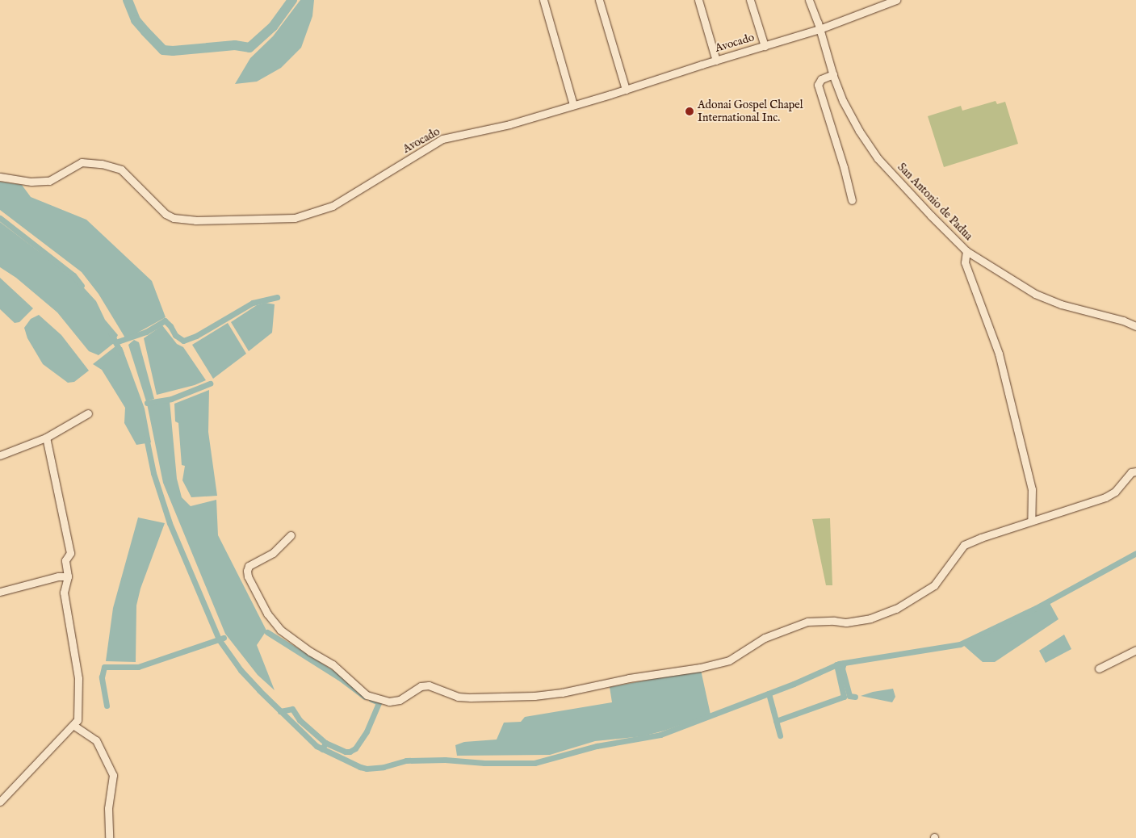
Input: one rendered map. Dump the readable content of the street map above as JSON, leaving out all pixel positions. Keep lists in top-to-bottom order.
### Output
{
  "streets": {
    "street": ["Avocado", "San Antonio de Padua"]
  },
  "crossings": [
    ["Avocado", "San Antonio de Padua"]
  ],
  "places": ["Adonai Gospel Chapel International Inc."]
}
